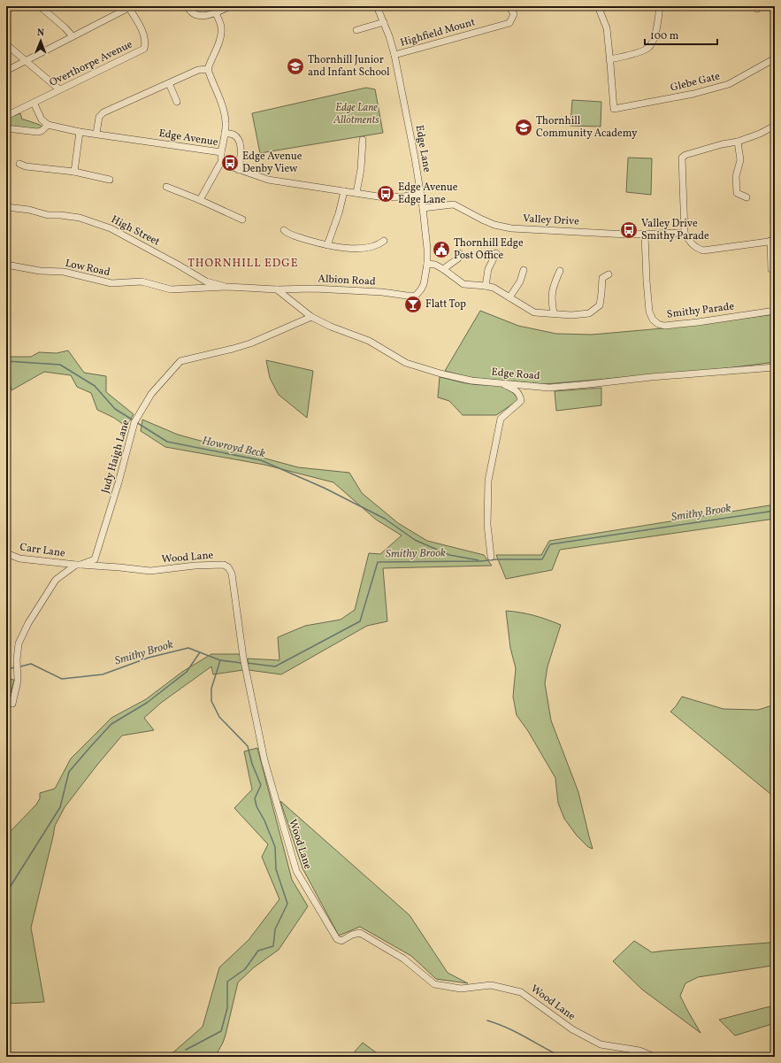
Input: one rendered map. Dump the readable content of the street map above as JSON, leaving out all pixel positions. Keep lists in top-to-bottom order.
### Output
{
  "streets": {
    "street": [
      "Highfield Mount",
      "Overthorpe Avenue",
      "Glebe Gate",
      "Edge Avenue",
      "Edge Lane",
      "Valley Drive",
      "High Street",
      "Low Road",
      "Albion Road",
      "Smithy Parade",
      "Edge Road",
      "Judy Haigh Lane",
      "Carr Lane",
      "Wood Lane"
    ]
  },
  "crossings": [
    ["Highfield Mount", "Edge Lane"],
    ["Edge Avenue", "Edge Lane"],
    ["Edge Lane", "Valley Drive"],
    ["Edge Lane", "Albion Road"],
    ["Valley Drive", "Smithy Parade"],
    ["High Street", "Low Road"],
    ["High Street", "Albion Road"],
    ["Low Road", "Albion Road"],
    ["Albion Road", "Edge Road"],
    ["Edge Road", "Judy Haigh Lane"],
    ["Judy Haigh Lane", "Wood Lane"]
  ],
  "districts": ["THORNHILL EDGE"],
  "water": ["Howroyd Beck", "Smithy Brook"],
  "parks": ["Edge Lane Allotments"],
  "places": {
    "school or university": ["Thornhill Junior and Infant School", "Thornhill Community Academy"],
    "bus stop": ["Edge Avenue Denby View", "Edge Avenue Edge Lane", "Valley Drive Smithy Parade"],
    "public building": ["Thornhill Edge Post Office"],
    "bar": ["Flatt Top"]
  },
  "scale_bar": "100 m",
  "north": "top"
}
